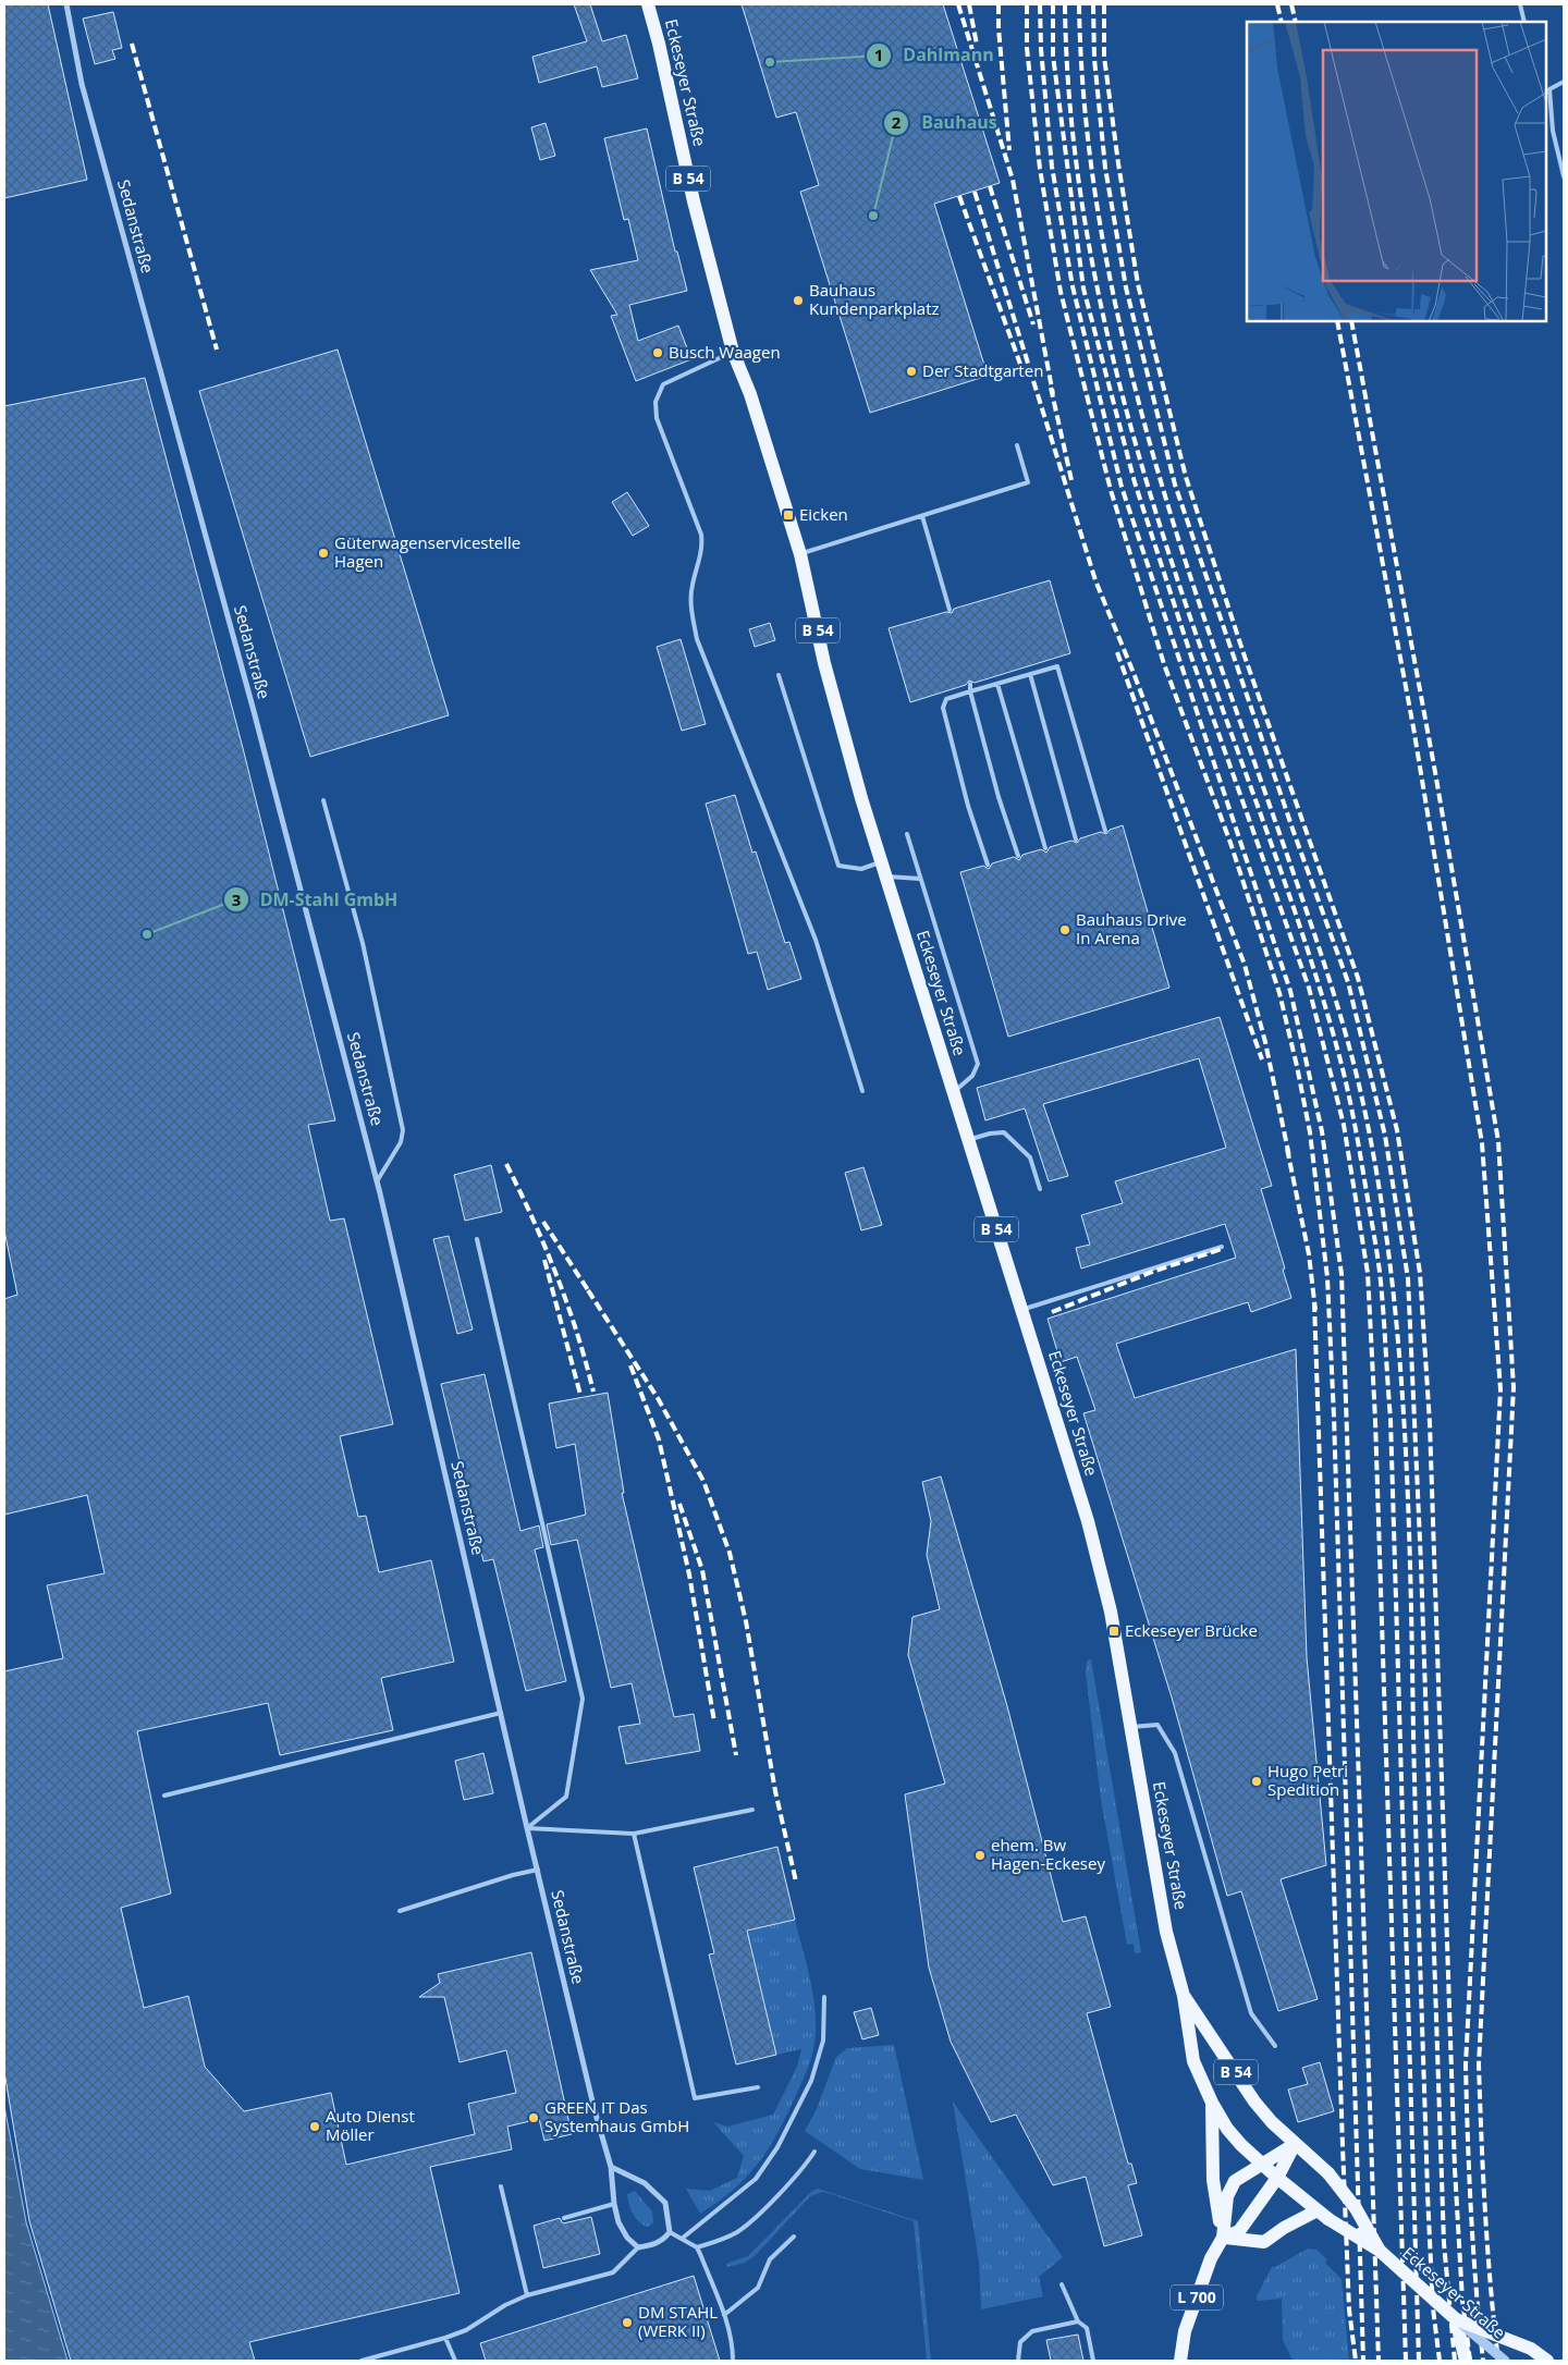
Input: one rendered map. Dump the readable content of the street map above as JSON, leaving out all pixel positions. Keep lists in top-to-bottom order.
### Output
{
  "streets": {
    "main road": ["Eckeseyer Straße", "B 54", "L 700"],
    "street": ["Sedanstraße"]
  },
  "crossings": [
    ["Eckeseyer Straße", "B 54"],
    ["Eckeseyer Straße", "L 700"]
  ],
  "places": {
    "other": [
      "Dahlmann",
      "Bauhaus",
      "Bauhaus Kundenparkplatz",
      "Busch Waagen",
      "Der Stadtgarten",
      "Güterwagenservicestelle Hagen",
      "Bauhaus Drive In Arena",
      "DM-Stahl GmbH",
      "Hugo Petri Spedition",
      "ehem. Bw Hagen-Eckesey",
      "GREEN IT Das Systemhaus GmbH",
      "Auto Dienst Möller",
      "DM STAHL (WERK II)"
    ],
    "transit": ["Eicken", "Eckeseyer Brücke"]
  }
}
